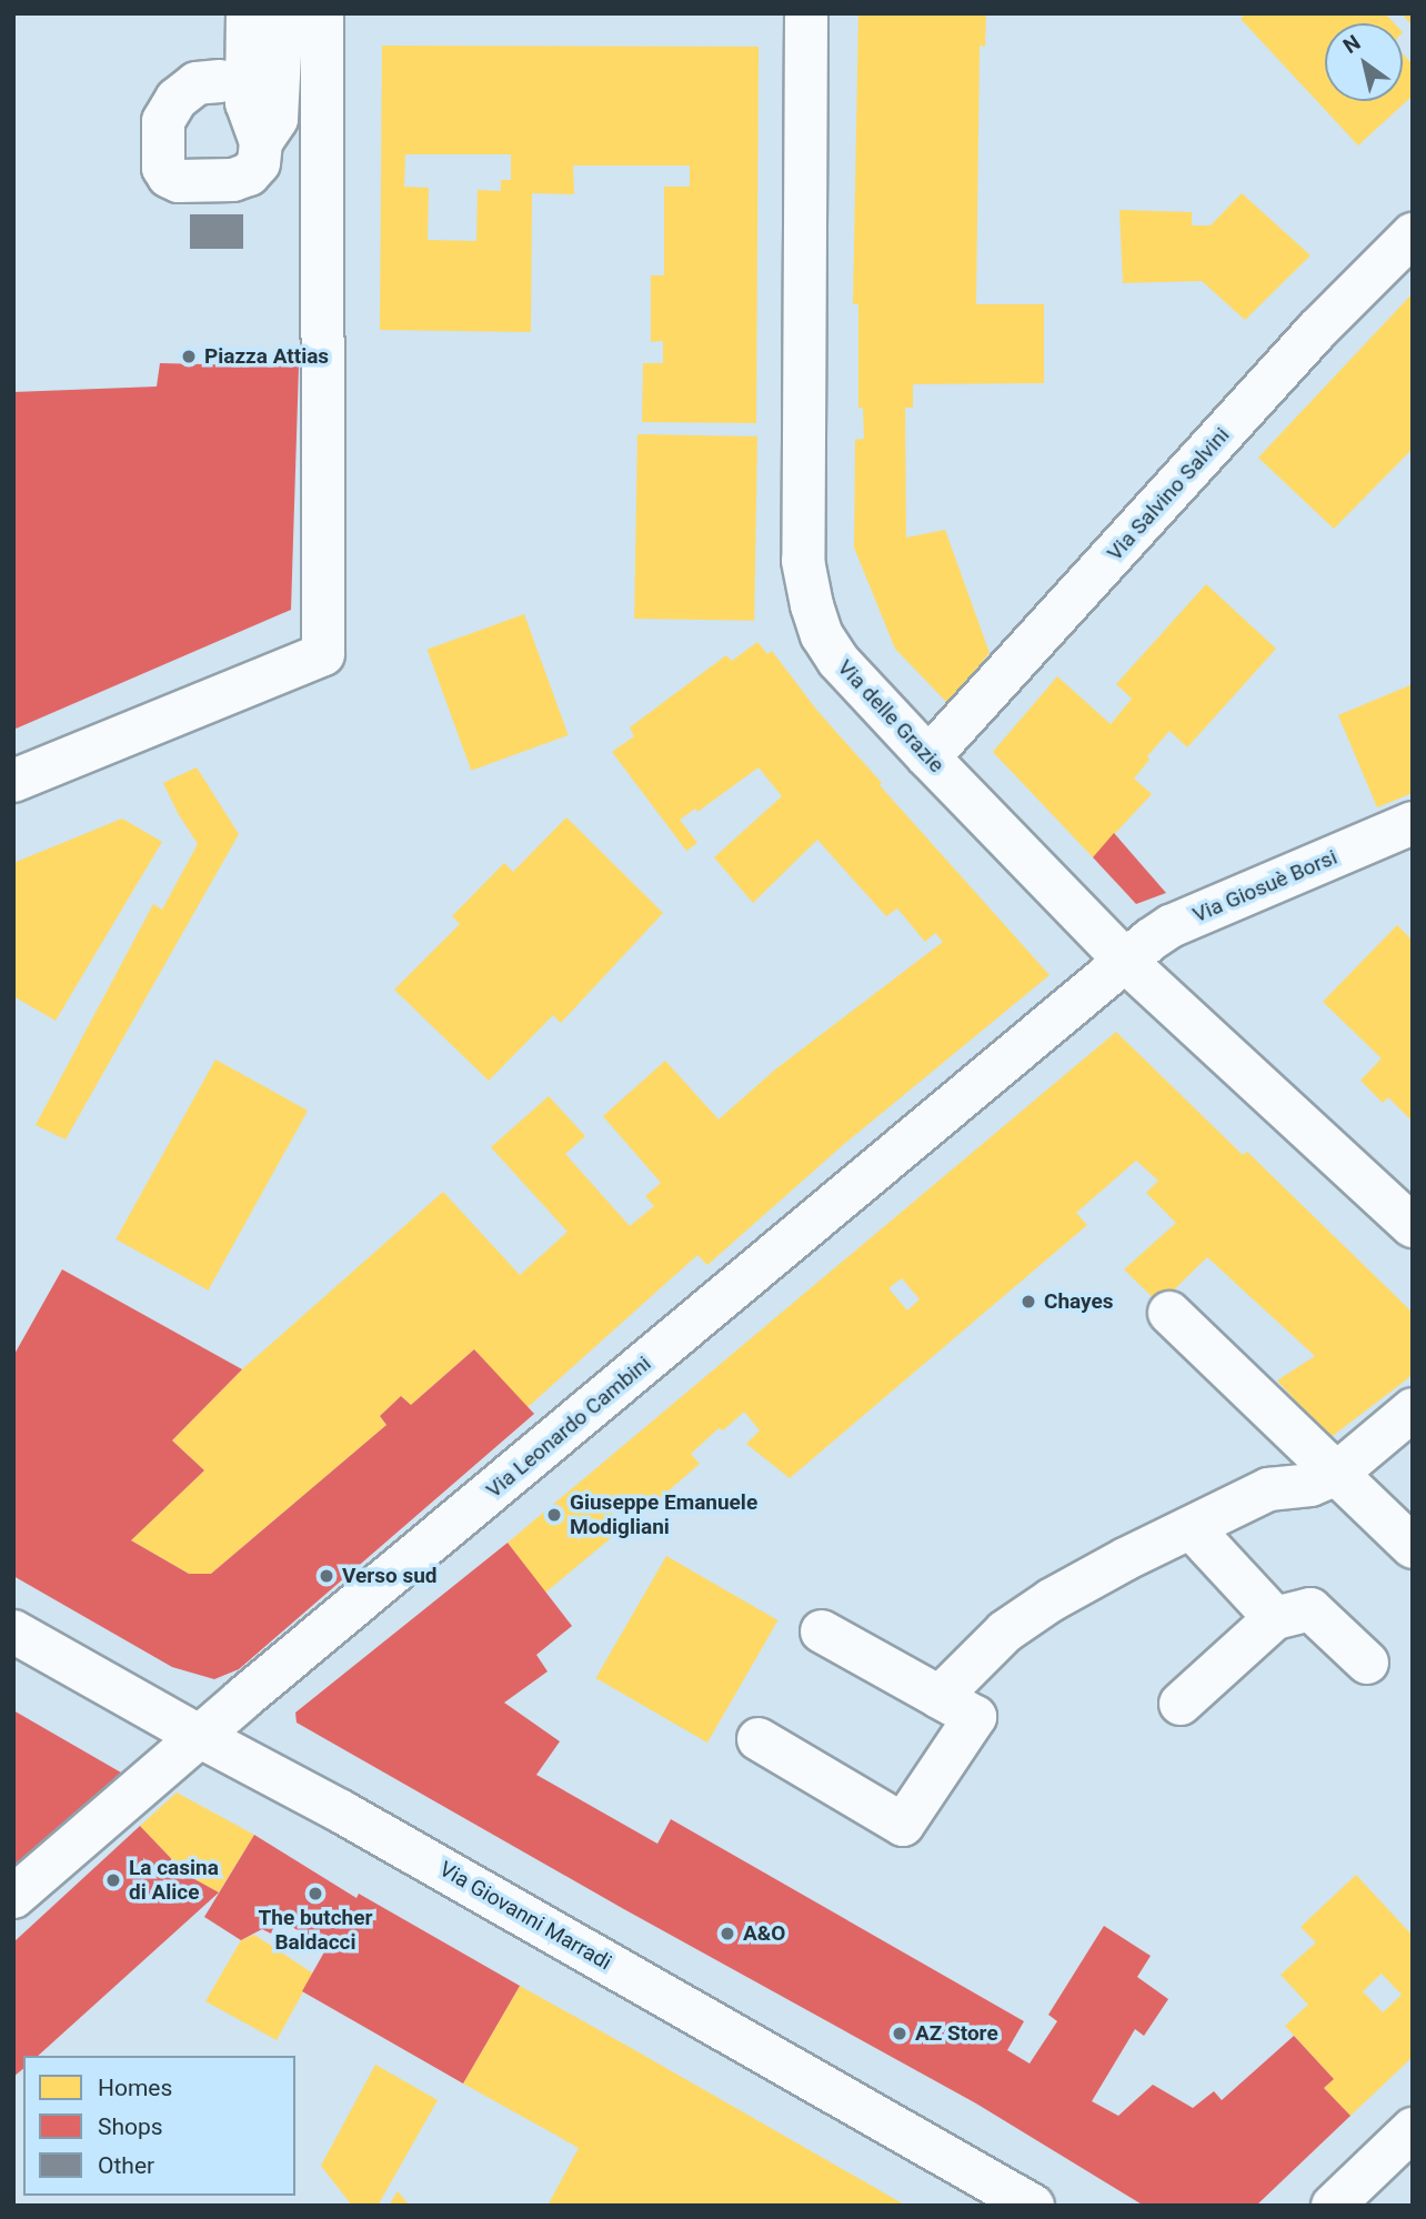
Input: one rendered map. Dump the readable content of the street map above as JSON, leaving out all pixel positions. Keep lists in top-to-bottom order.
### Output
{
  "streets": {
    "street": [
      "Via Salvino Salvini",
      "Via delle Grazie",
      "Via Giosuè Borsi",
      "Via Leonardo Cambini",
      "Via Giovanni Marradi"
    ]
  },
  "crossings": [
    ["Via Salvino Salvini", "Via delle Grazie"],
    ["Via delle Grazie", "Via Giosuè Borsi"],
    ["Via delle Grazie", "Via Leonardo Cambini"],
    ["Via Giosuè Borsi", "Via Leonardo Cambini"],
    ["Via Leonardo Cambini", "Via Giovanni Marradi"]
  ],
  "places": [
    "Piazza Attias",
    "Chayes",
    "Giuseppe Emanuele Modigliani",
    "Verso sud",
    "La casina di Alice",
    "The butcher Baldacci",
    "A&O",
    "AZ Store"
  ],
  "legend": ["Homes", "Shops", "Other"],
  "north": "top left"
}
